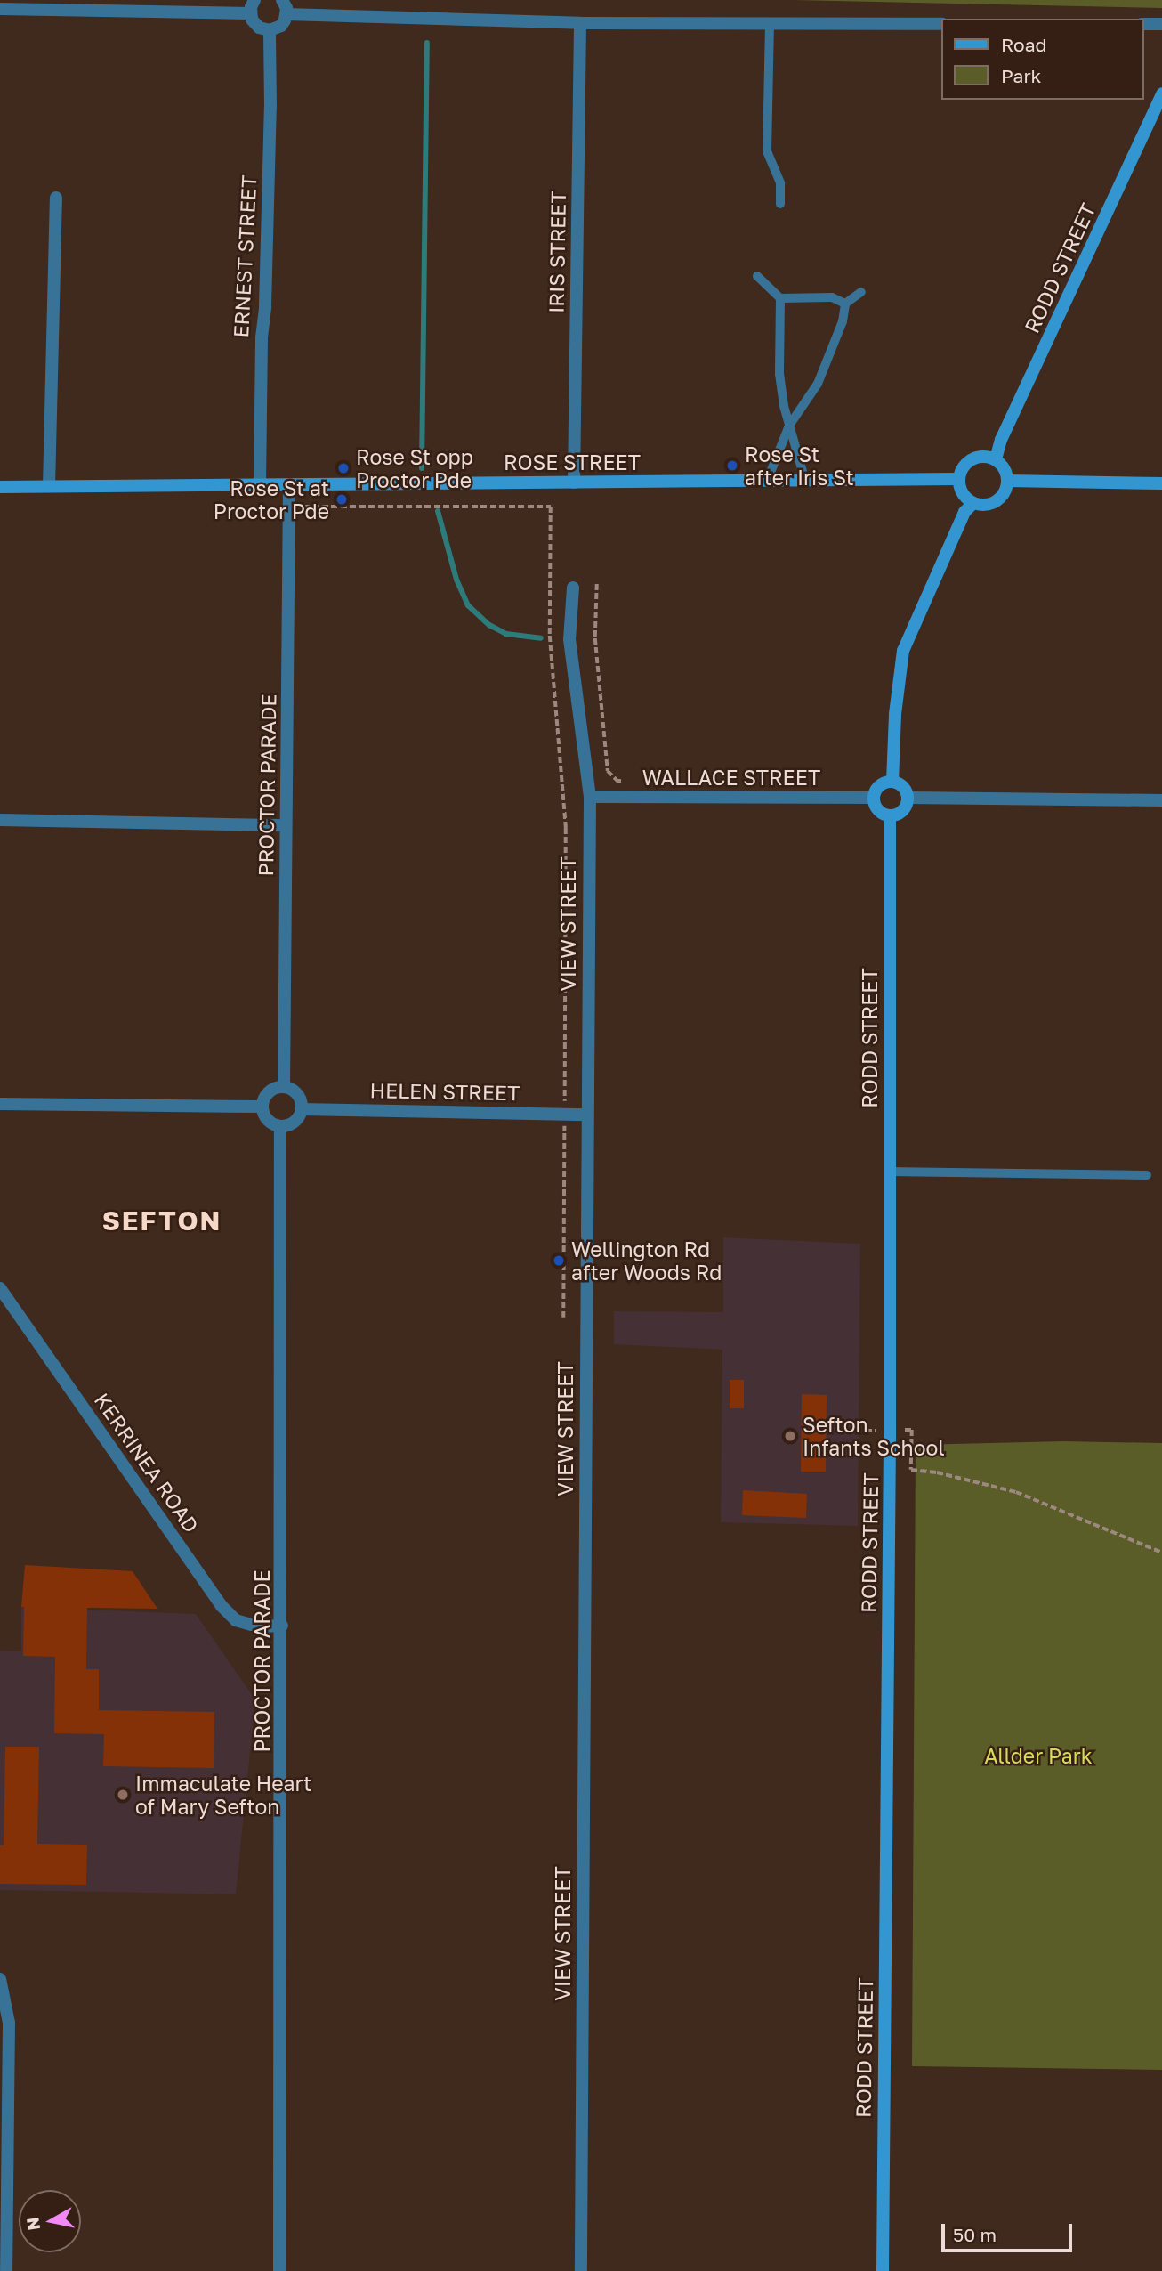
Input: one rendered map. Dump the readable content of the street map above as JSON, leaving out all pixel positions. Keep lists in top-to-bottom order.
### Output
{
  "streets": {
    "street": [
      "IRIS STREET",
      "ERNEST STREET",
      "RODD STREET",
      "ROSE STREET",
      "WALLACE STREET",
      "PROCTOR PARADE",
      "VIEW STREET",
      "HELEN STREET",
      "KERRINEA ROAD"
    ]
  },
  "crossings": [
    ["IRIS STREET", "ROSE STREET"],
    ["ERNEST STREET", "ROSE STREET"],
    ["RODD STREET", "ROSE STREET"],
    ["RODD STREET", "WALLACE STREET"],
    ["ROSE STREET", "PROCTOR PARADE"],
    ["WALLACE STREET", "VIEW STREET"],
    ["PROCTOR PARADE", "HELEN STREET"],
    ["PROCTOR PARADE", "KERRINEA ROAD"],
    ["VIEW STREET", "HELEN STREET"]
  ],
  "districts": ["SEFTON"],
  "parks": ["Allder Park"],
  "places": [
    "Rose St after Iris St",
    "Rose St opp Proctor Pde",
    "Rose St at Proctor Pde",
    "Wellington Rd after Woods Rd",
    "Sefton Infants School",
    "Immaculate Heart of Mary Sefton"
  ],
  "legend": ["Road", "Park"],
  "scale_bar": "50 m",
  "north": "left"
}
